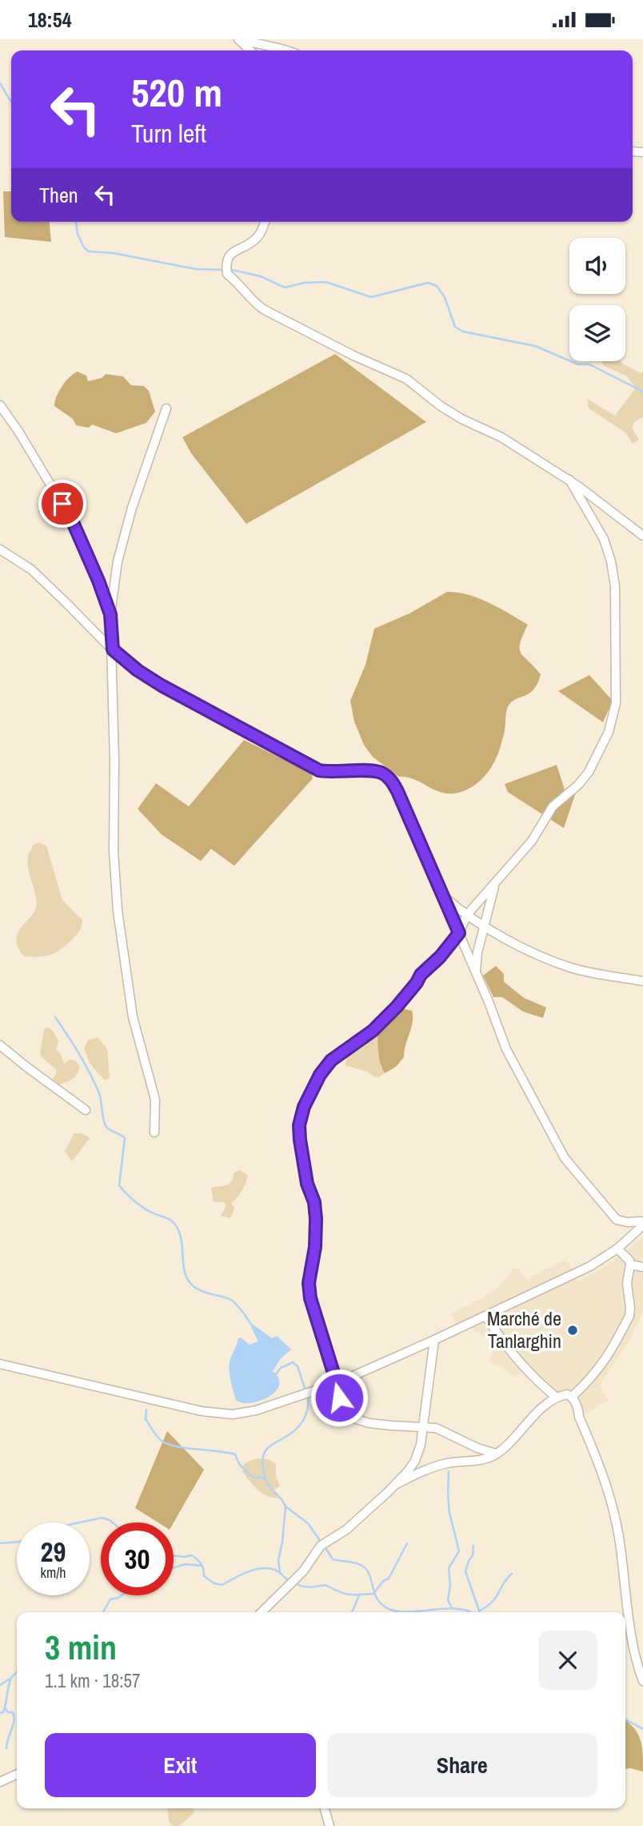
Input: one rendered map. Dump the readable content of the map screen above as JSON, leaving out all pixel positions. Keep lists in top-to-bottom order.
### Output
{
  "places": ["Marché de Tanlarghin"],
  "page": {
    "status": "18:54",
    "turn": ["520 m", "Turn left"],
    "then": "Then",
    "speed": "29 km/h",
    "limit": "30",
    "heading": ["3 min", "1.1 km · 18:57"],
    "buttons": ["Exit", "Share"]
  }
}
